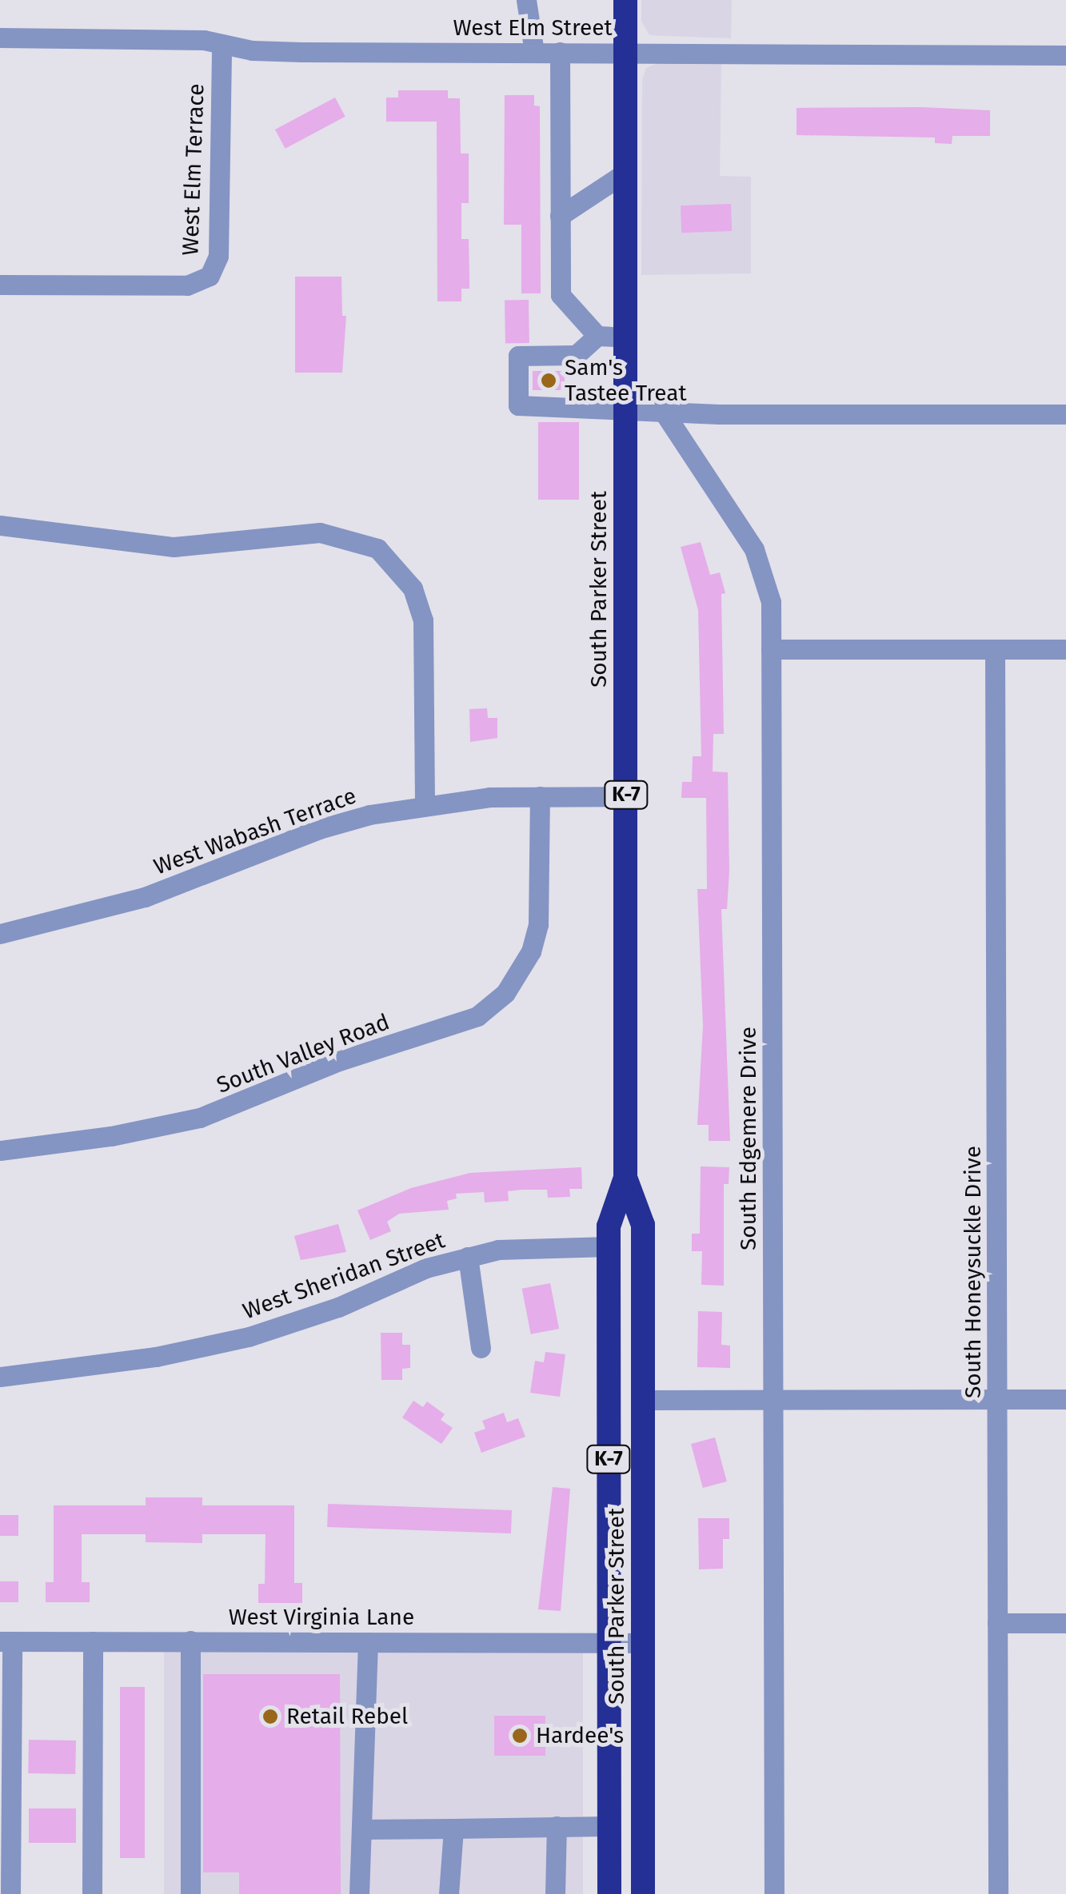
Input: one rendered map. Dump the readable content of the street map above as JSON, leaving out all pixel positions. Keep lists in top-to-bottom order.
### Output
{
  "streets": {
    "highway": ["South Parker Street", "K-7"],
    "street": [
      "West Elm Street",
      "West Elm Terrace",
      "West Wabash Terrace",
      "South Valley Road",
      "South Edgemere Drive",
      "South Honeysuckle Drive",
      "West Sheridan Street",
      "West Virginia Lane"
    ]
  },
  "crossings": [
    ["West Elm Street", "West Elm Terrace"],
    ["West Elm Street", "South Parker Street"],
    ["South Parker Street", "West Wabash Terrace"],
    ["South Parker Street", "West Sheridan Street"],
    ["South Parker Street", "West Virginia Lane"],
    ["West Wabash Terrace", "South Valley Road"]
  ],
  "places": ["Sam's Tastee Treat", "Retail Rebel", "Hardee's"]
}
